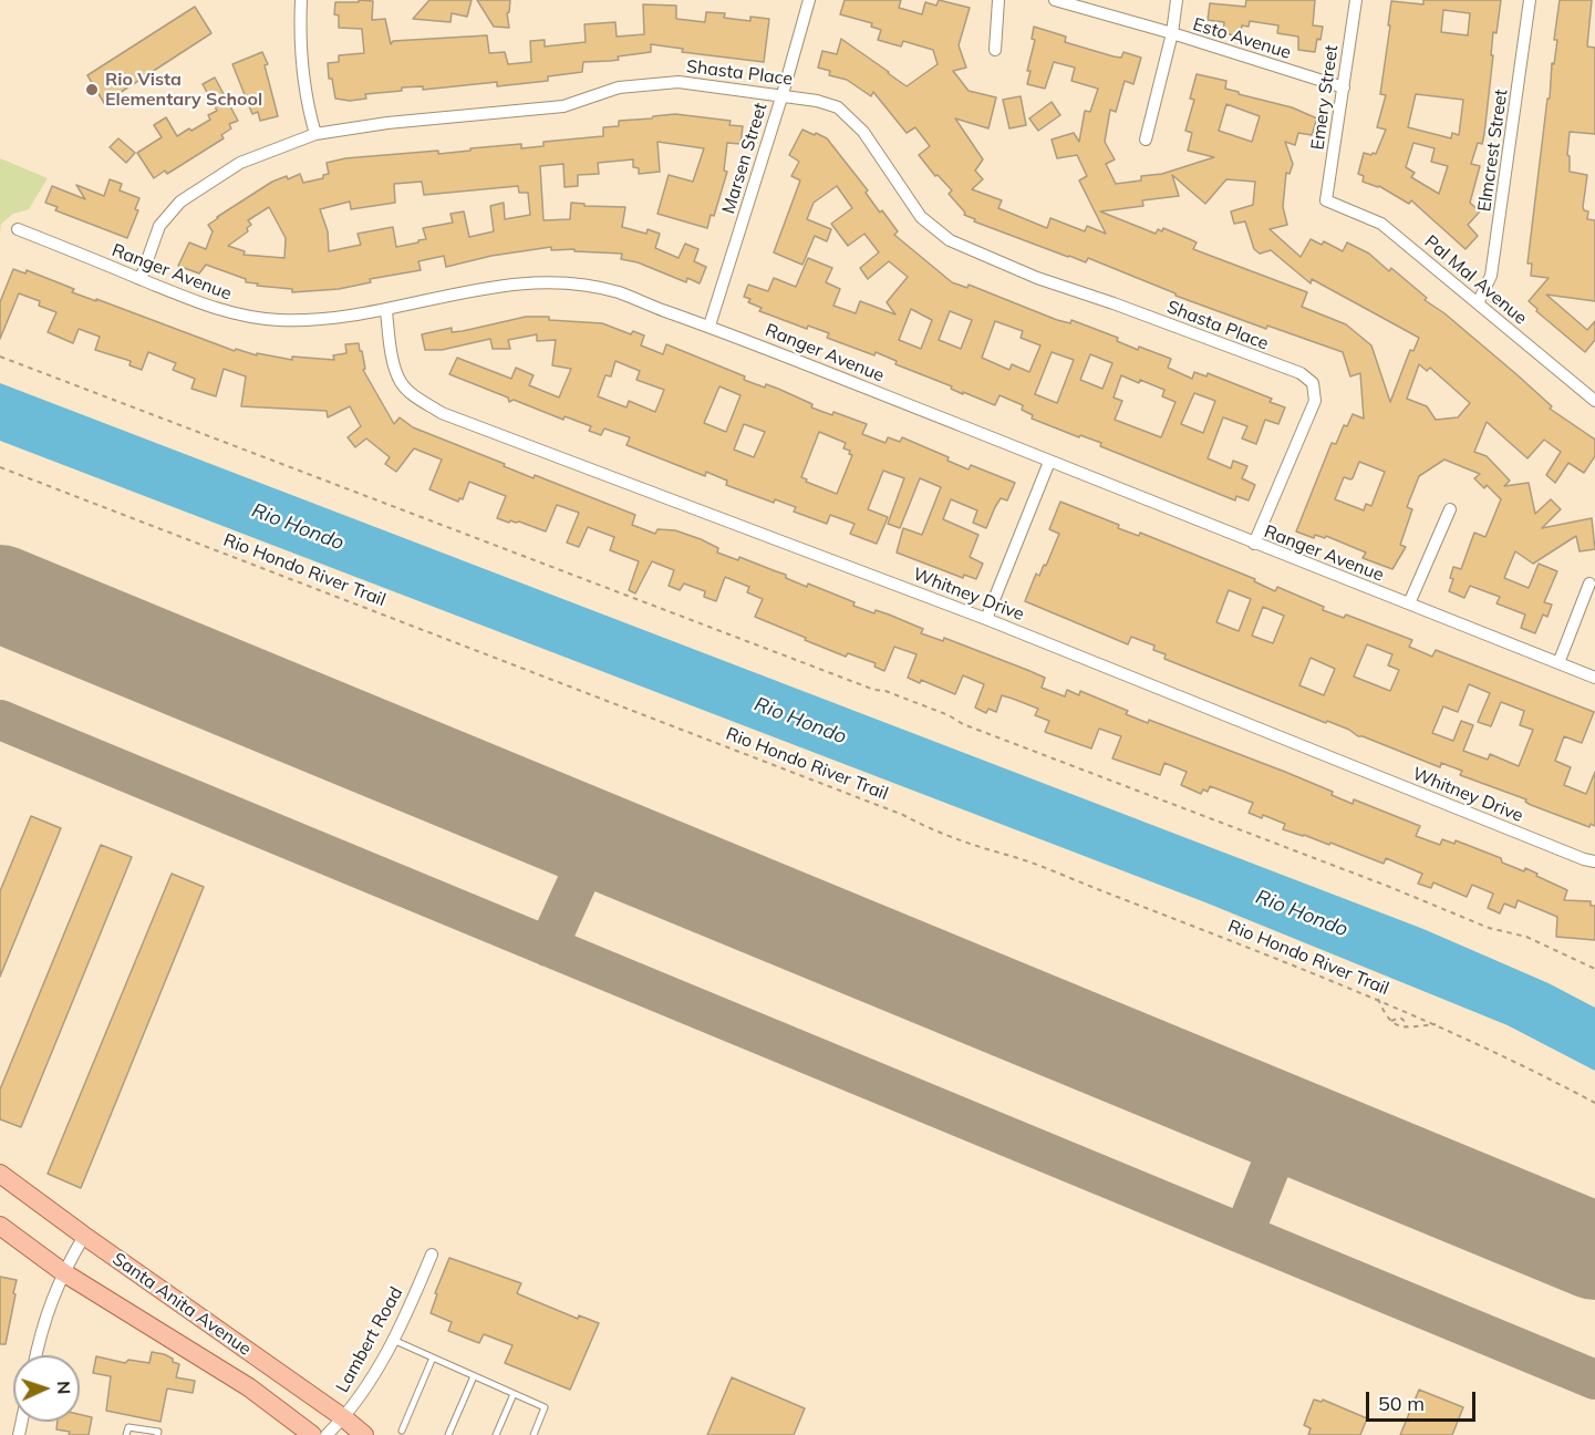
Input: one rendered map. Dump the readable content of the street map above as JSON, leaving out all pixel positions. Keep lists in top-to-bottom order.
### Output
{
  "streets": {
    "main road": ["Santa Anita Avenue"],
    "street": [
      "Esto Avenue",
      "Shasta Place",
      "Emery Street",
      "Elmcrest Street",
      "Marsen Street",
      "Ranger Avenue",
      "Pal Mal Avenue",
      "Whitney Drive",
      "Lambert Road"
    ],
    "path": ["Rio Hondo River Trail"]
  },
  "crossings": [
    ["Esto Avenue", "Emery Street"],
    ["Shasta Place", "Marsen Street"],
    ["Shasta Place", "Ranger Avenue"],
    ["Emery Street", "Pal Mal Avenue"],
    ["Elmcrest Street", "Pal Mal Avenue"],
    ["Marsen Street", "Ranger Avenue"],
    ["Ranger Avenue", "Whitney Drive"],
    ["Santa Anita Avenue", "Lambert Road"]
  ],
  "water": ["Rio Hondo"],
  "places": ["Rio Vista Elementary School"],
  "scale_bar": "50 m",
  "north": "right"
}
